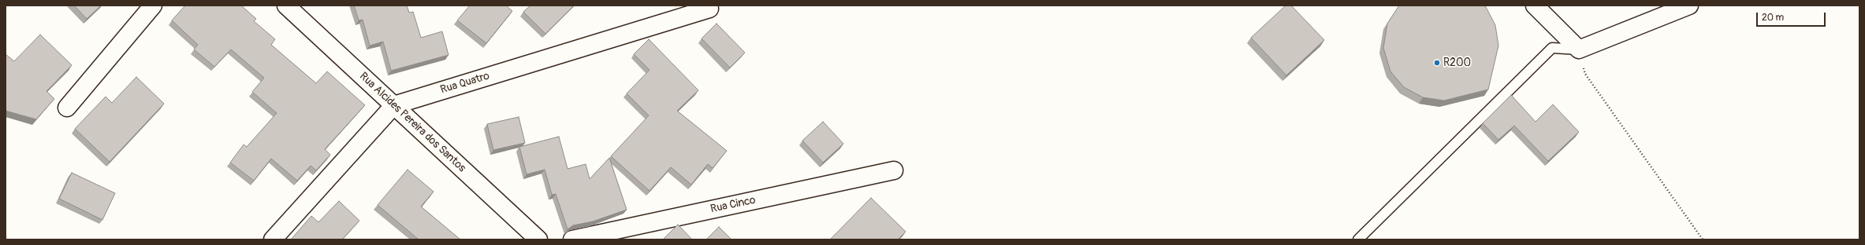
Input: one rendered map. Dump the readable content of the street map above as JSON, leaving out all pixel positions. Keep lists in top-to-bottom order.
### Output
{
  "streets": {
    "street": ["Rua Quatro", "Rua Alcides Pereira dos Santos", "Rua Cinco"]
  },
  "crossings": [
    ["Rua Quatro", "Rua Alcides Pereira dos Santos"]
  ],
  "places": ["R200"],
  "scale_bar": "20 m"
}
